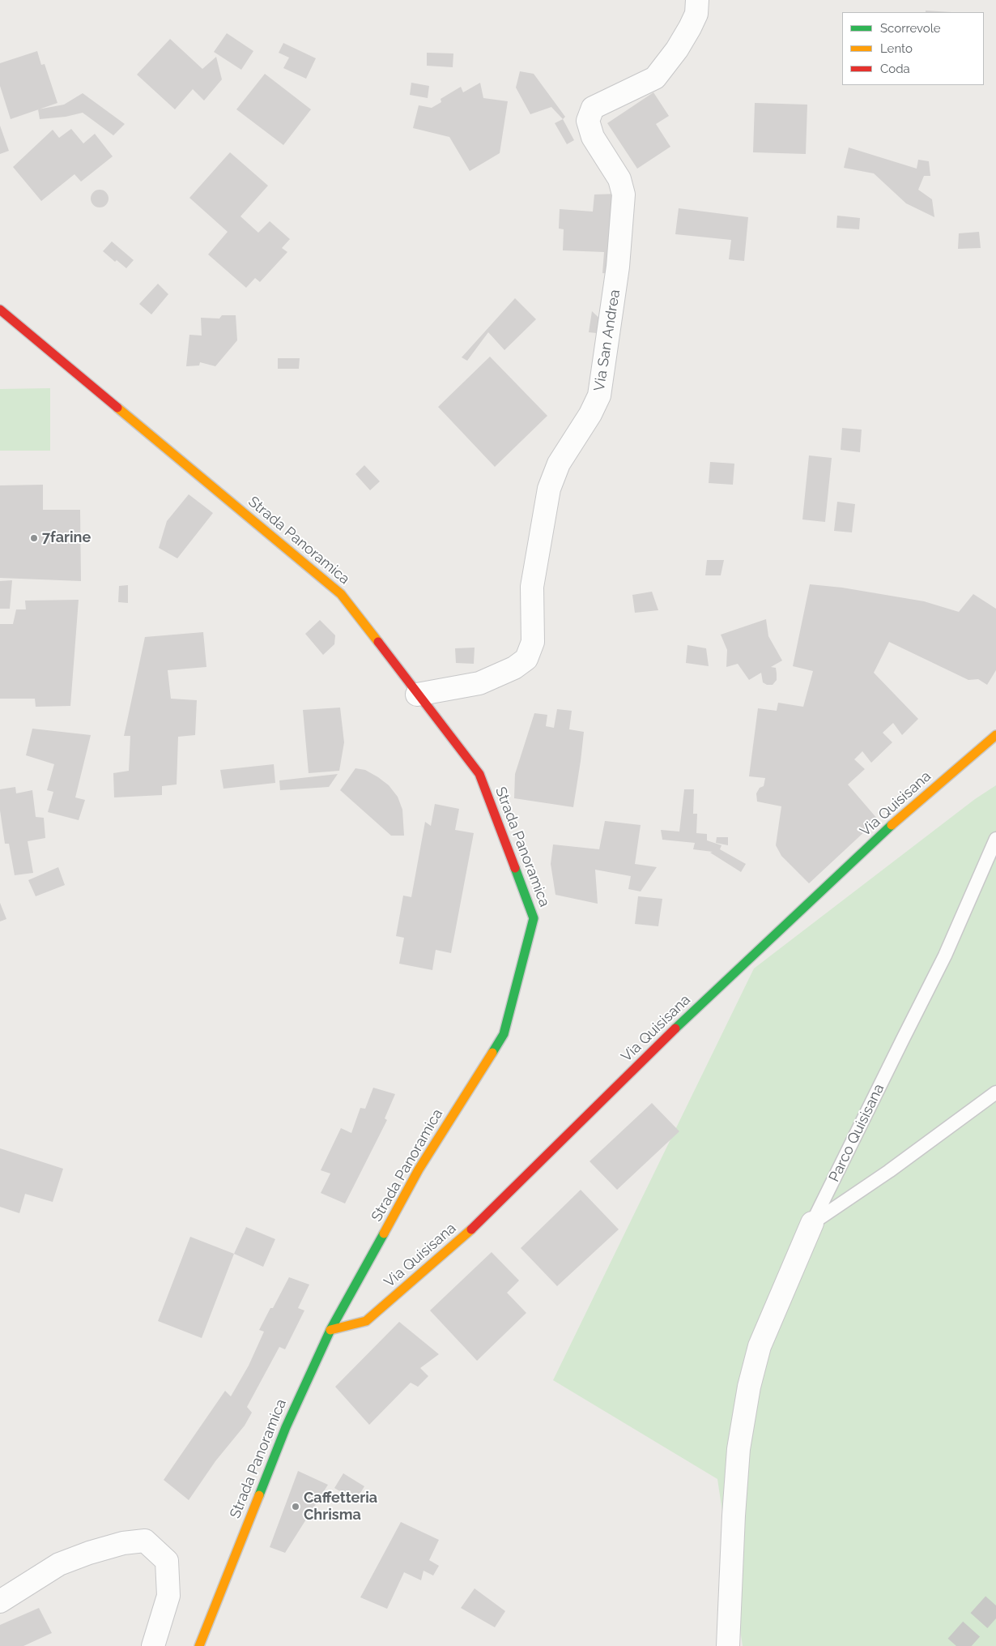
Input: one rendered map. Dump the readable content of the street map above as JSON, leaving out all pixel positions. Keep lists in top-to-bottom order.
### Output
{
  "streets": {
    "main road": ["Strada Panoramica", "Via Quisisana"],
    "street": ["Via San Andrea"],
    "lane": ["Parco Quisisana"]
  },
  "crossings": [
    ["Via San Andrea", "Strada Panoramica"],
    ["Strada Panoramica", "Via Quisisana"]
  ],
  "places": ["7farine", "Caffetteria Chrisma"],
  "legend": ["Scorrevole", "Lento", "Coda"]
}
